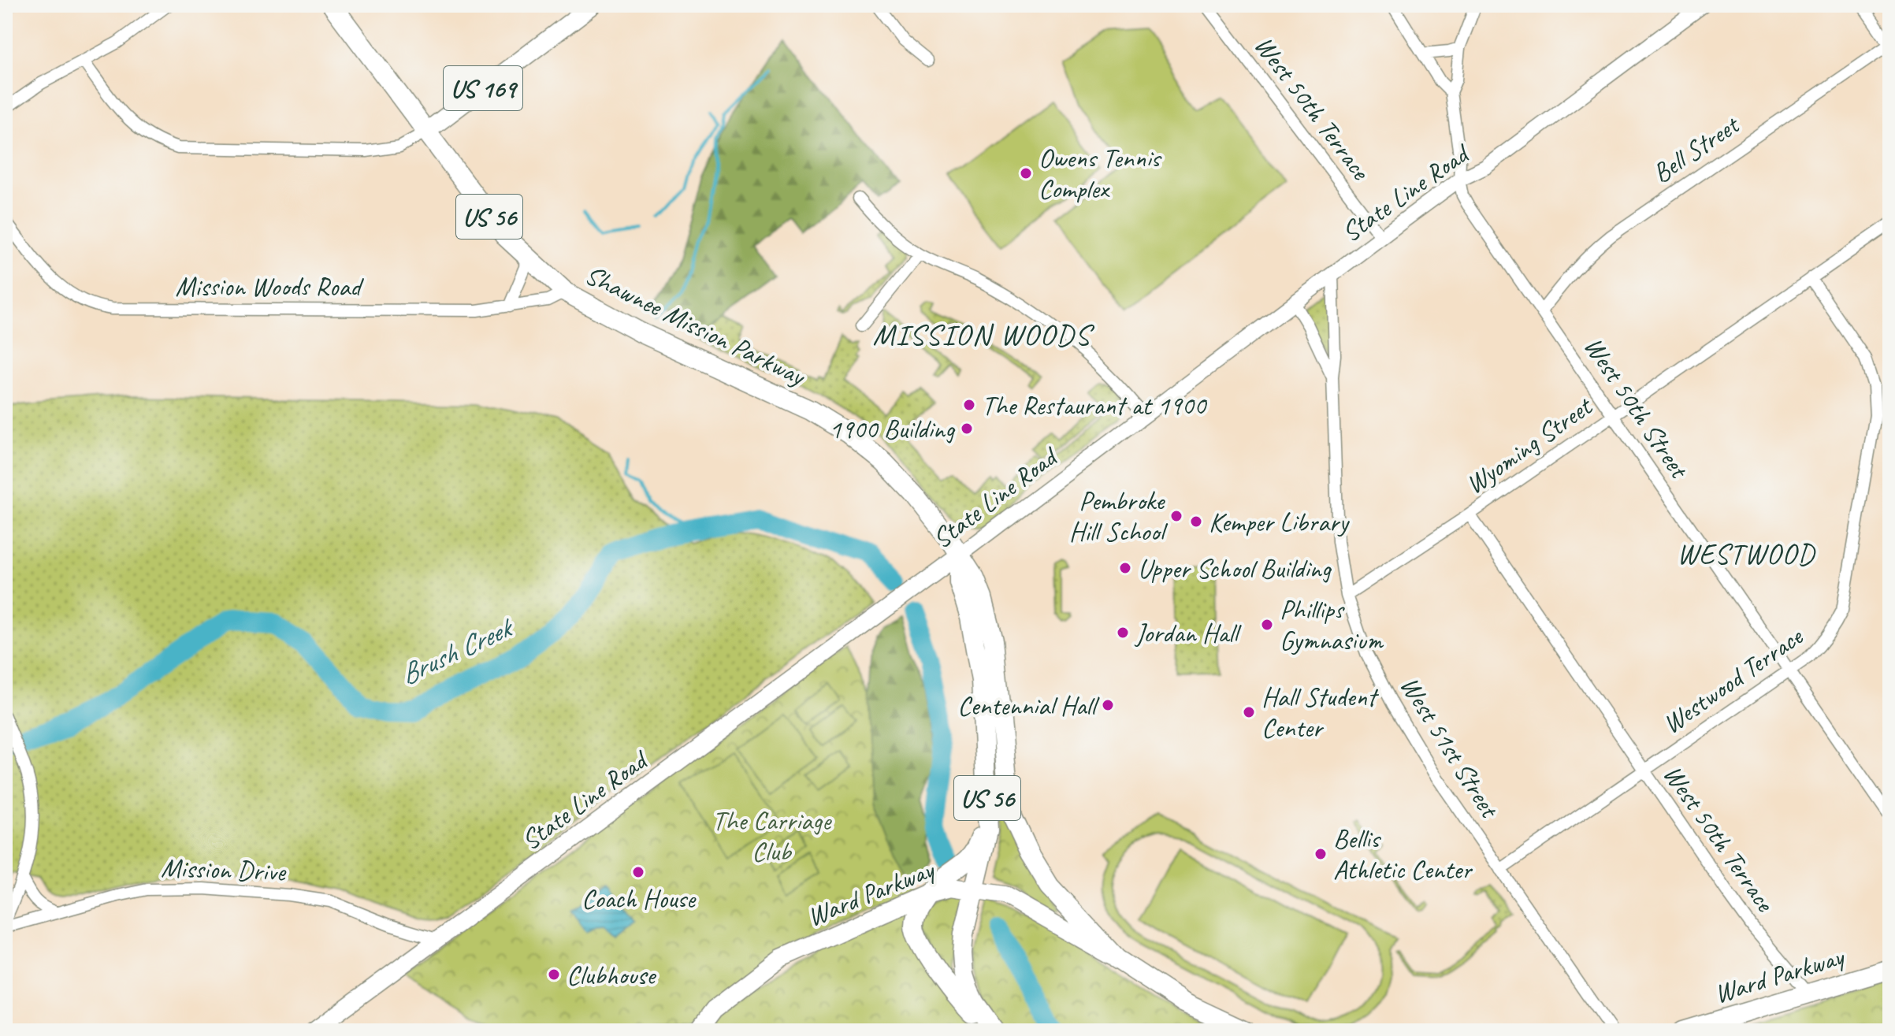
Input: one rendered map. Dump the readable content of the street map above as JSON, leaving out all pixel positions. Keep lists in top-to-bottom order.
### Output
{
  "streets": {
    "highway": ["US 56", "Shawnee Mission Parkway", "Ward Parkway"],
    "main road": ["US 169", "State Line Road"],
    "street": [
      "West 50th Terrace",
      "Bell Street",
      "Mission Woods Road",
      "West 50th Street",
      "Wyoming Street",
      "Westwood Terrace",
      "West 51st Street",
      "Mission Drive"
    ]
  },
  "crossings": [
    ["US 169", "Shawnee Mission Parkway"],
    ["West 50th Terrace", "State Line Road"],
    ["West 50th Terrace", "Wyoming Street"],
    ["West 50th Terrace", "Westwood Terrace"],
    ["West 50th Terrace", "Ward Parkway"],
    ["Bell Street", "West 50th Street"],
    ["State Line Road", "US 56"],
    ["State Line Road", "Shawnee Mission Parkway"],
    ["State Line Road", "West 50th Street"],
    ["State Line Road", "West 51st Street"],
    ["State Line Road", "Mission Drive"],
    ["US 56", "Shawnee Mission Parkway"],
    ["US 56", "Ward Parkway"],
    ["Mission Woods Road", "Shawnee Mission Parkway"],
    ["West 50th Street", "Wyoming Street"],
    ["West 50th Street", "Westwood Terrace"],
    ["Wyoming Street", "Westwood Terrace"],
    ["Wyoming Street", "West 51st Street"],
    ["Westwood Terrace", "West 51st Street"]
  ],
  "districts": ["MISSION WOODS", "WESTWOOD"],
  "water": ["Brush Creek"],
  "parks": ["The Carriage Club"],
  "places": [
    "Owens Tennis Complex",
    "The Restaurant at 1900",
    "1900 Building",
    "Pembroke Hill School",
    "Kemper Library",
    "Upper School Building",
    "Phillips Gymnasium",
    "Jordan Hall",
    "Centennial Hall",
    "Hall Student Center",
    "Bellis Athletic Center",
    "Coach House",
    "Clubhouse"
  ]
}
